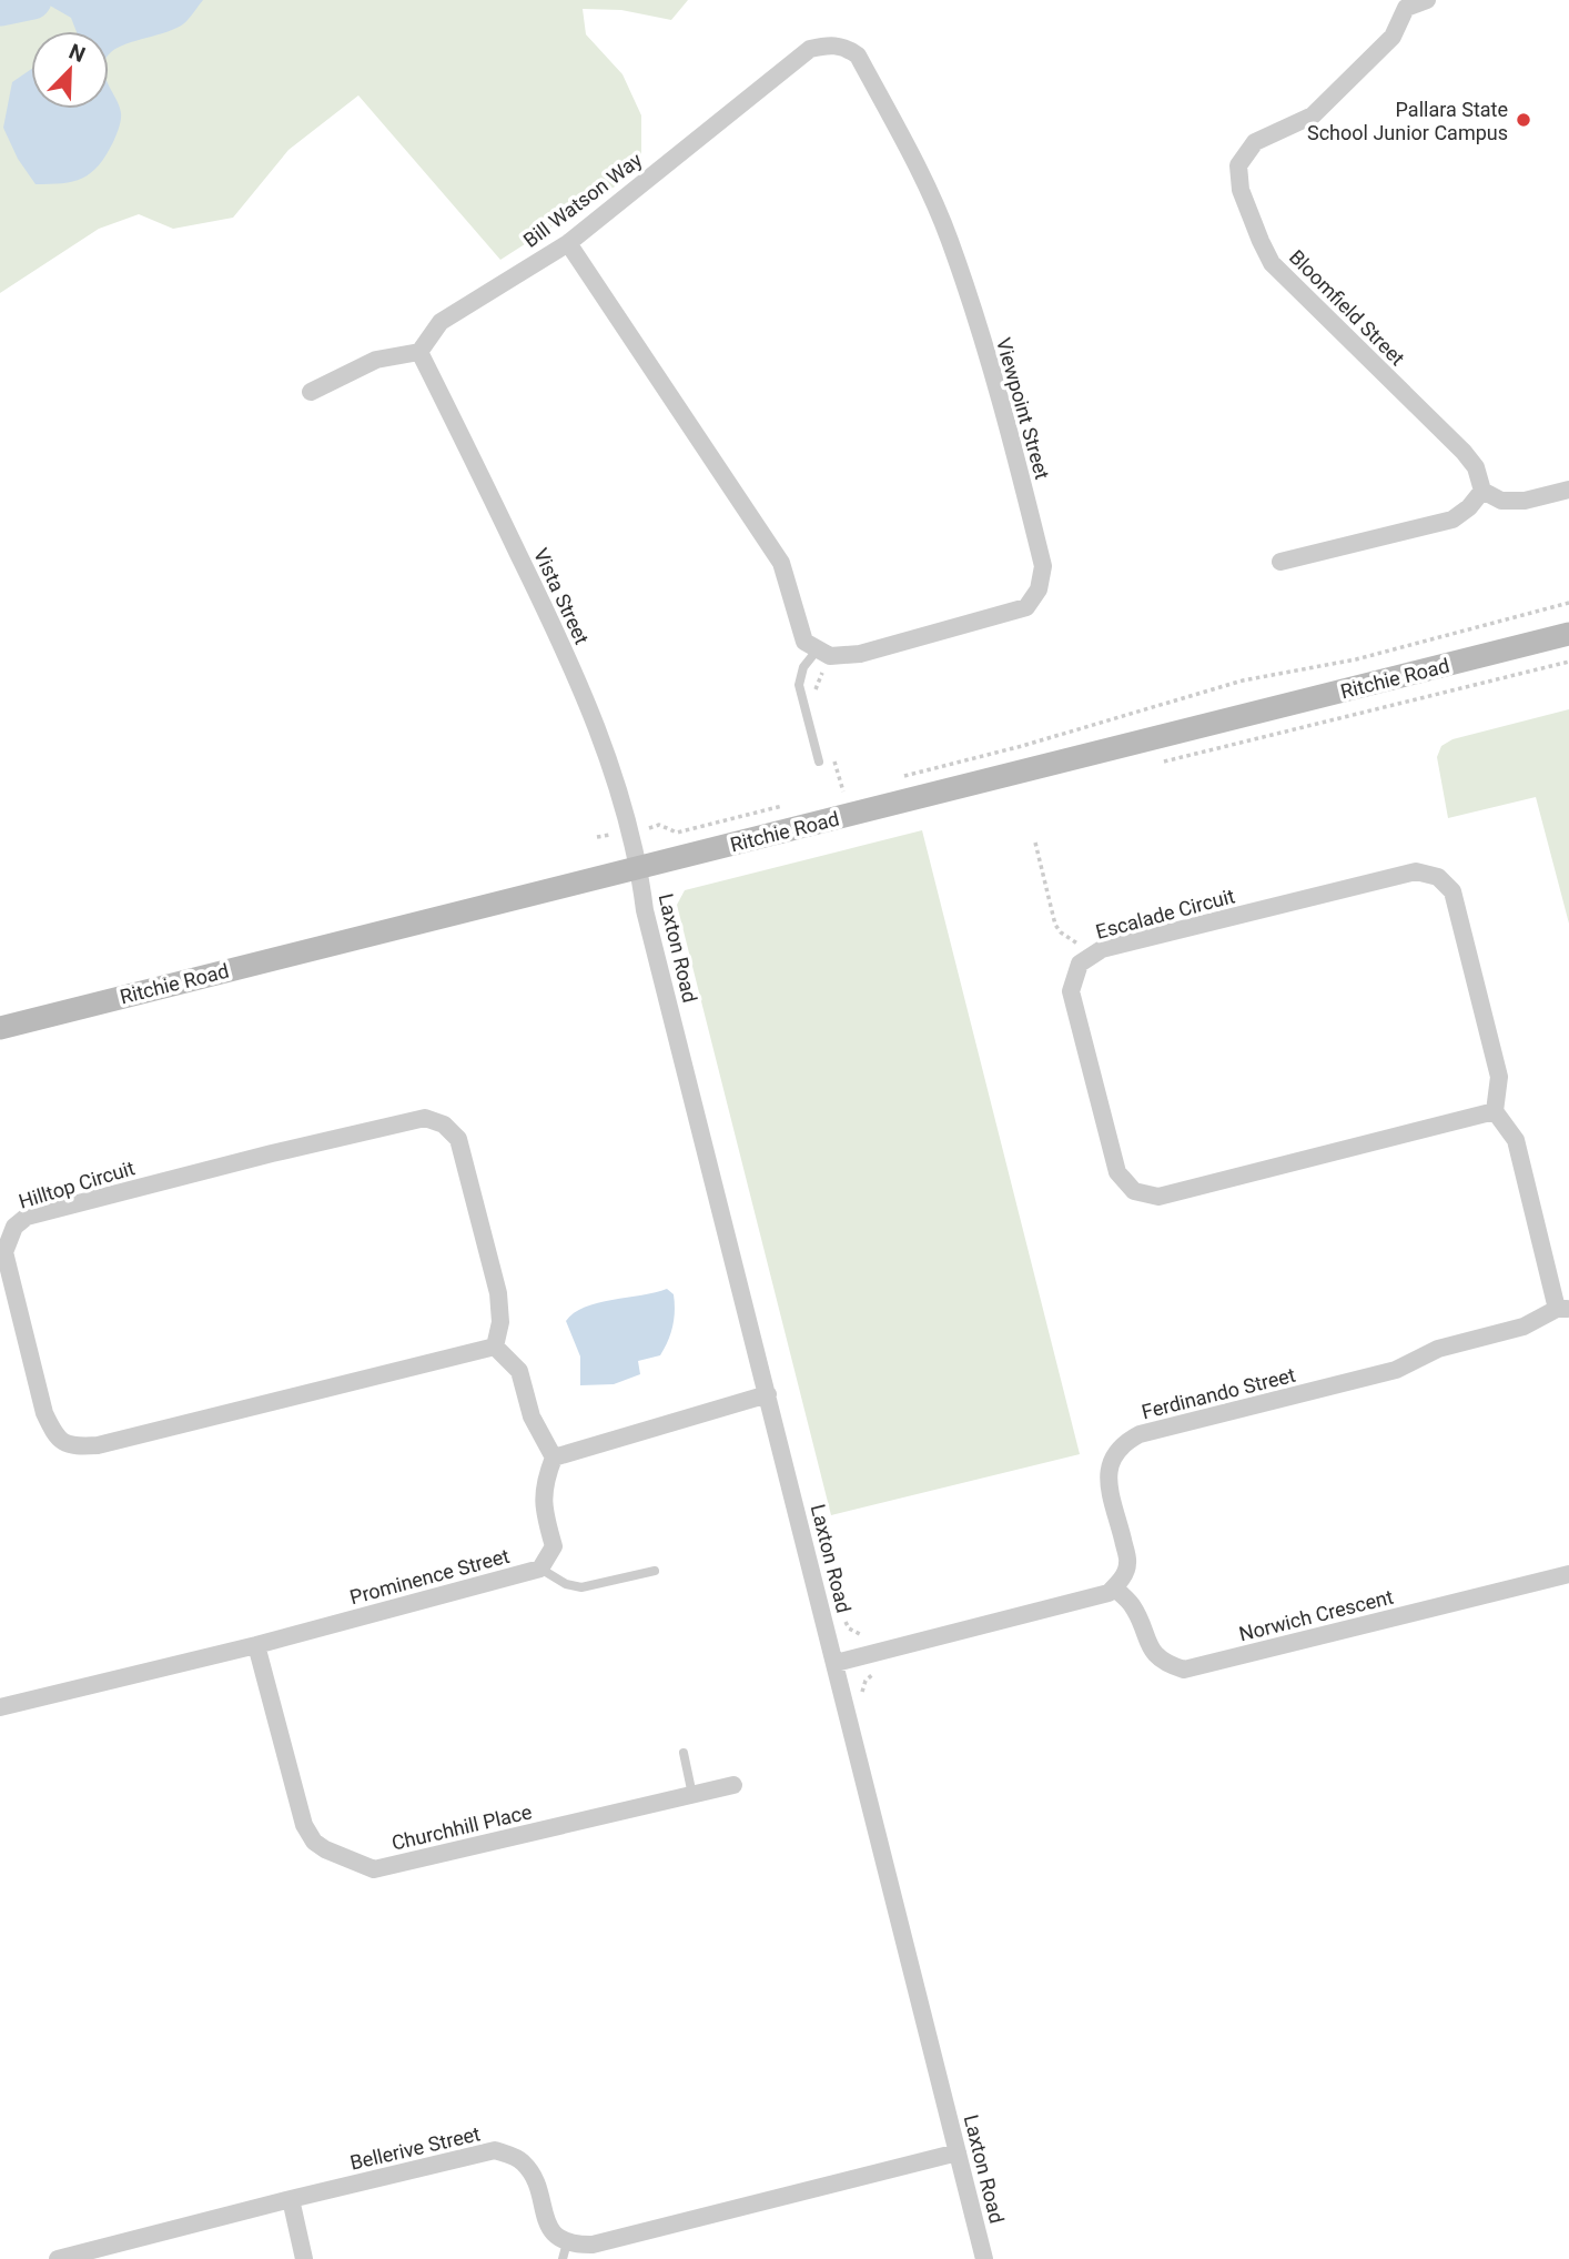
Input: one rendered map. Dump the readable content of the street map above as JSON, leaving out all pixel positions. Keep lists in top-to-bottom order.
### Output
{
  "streets": {
    "street": [
      "Bill Watson Way",
      "Bloomfield Street",
      "Viewpoint Street",
      "Vista Street",
      "Ritchie Road",
      "Escalade Circuit",
      "Laxton Road",
      "Hilltop Circuit",
      "Ferdinando Street",
      "Prominence Street",
      "Norwich Crescent",
      "Churchhill Place",
      "Bellerive Street"
    ]
  },
  "crossings": [
    ["Bill Watson Way", "Viewpoint Street"],
    ["Bill Watson Way", "Vista Street"],
    ["Vista Street", "Ritchie Road"],
    ["Vista Street", "Laxton Road"],
    ["Ritchie Road", "Laxton Road"],
    ["Laxton Road", "Bellerive Street"],
    ["Ferdinando Street", "Norwich Crescent"],
    ["Prominence Street", "Churchhill Place"]
  ],
  "places": ["Pallara State School Junior Campus"],
  "north": "top right"
}
